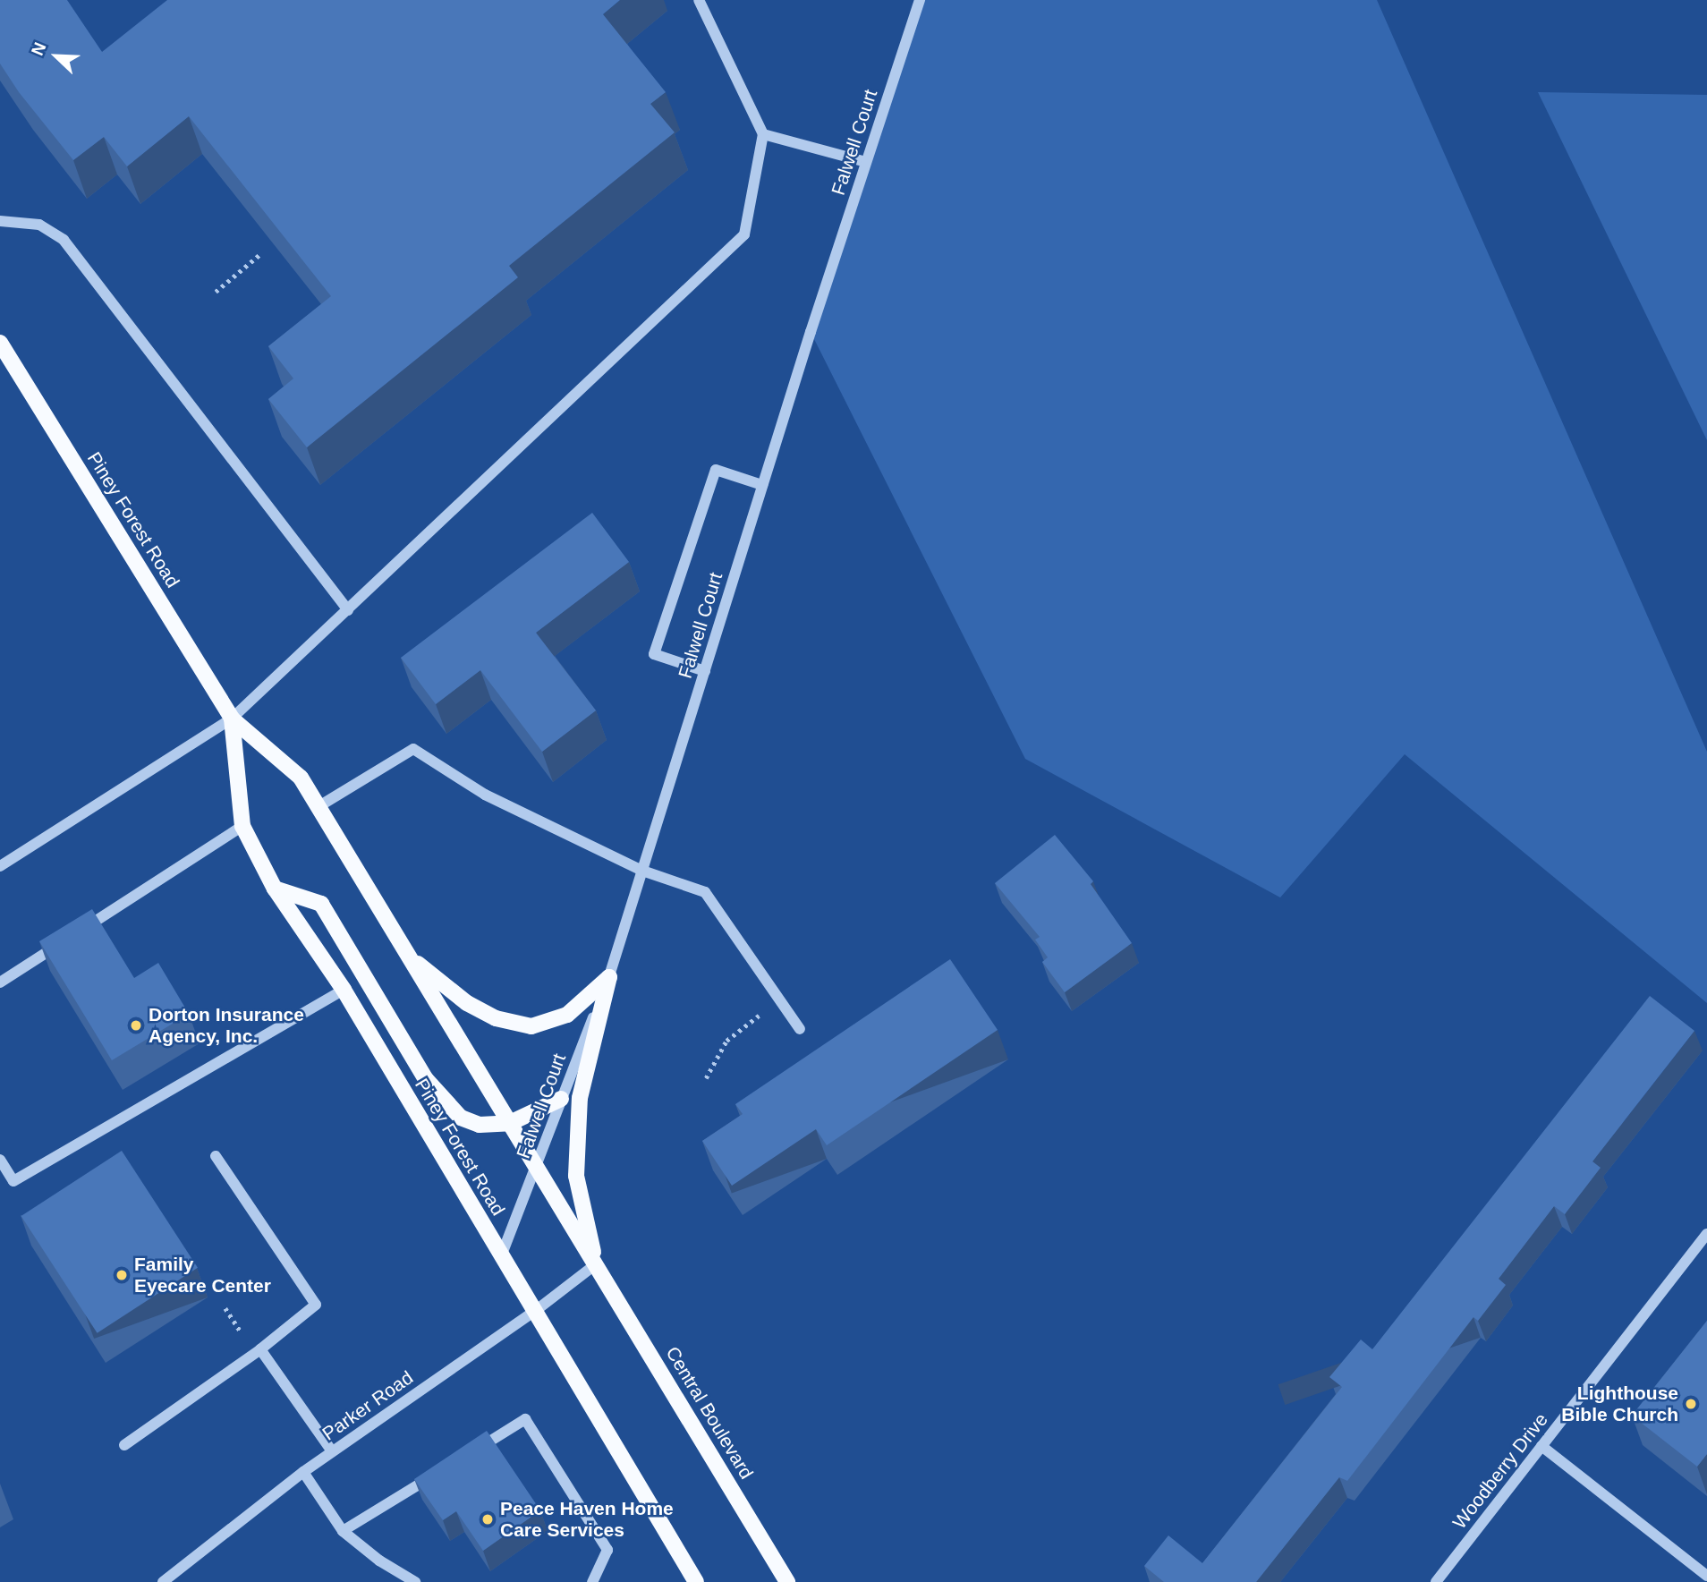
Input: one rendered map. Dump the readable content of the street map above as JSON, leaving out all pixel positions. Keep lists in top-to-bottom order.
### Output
{
  "streets": {
    "main road": ["Piney Forest Road", "Central Boulevard"],
    "street": ["Falwell Court", "Parker Road", "Woodberry Drive"]
  },
  "crossings": [
    ["Falwell Court", "Piney Forest Road"],
    ["Piney Forest Road", "Parker Road"],
    ["Piney Forest Road", "Central Boulevard"],
    ["Parker Road", "Central Boulevard"]
  ],
  "places": [
    "Dorton Insurance Agency, Inc.",
    "Family Eyecare Center",
    "Lighthouse Bible Church",
    "Peace Haven Home Care Services"
  ],
  "north": "top left"
}
